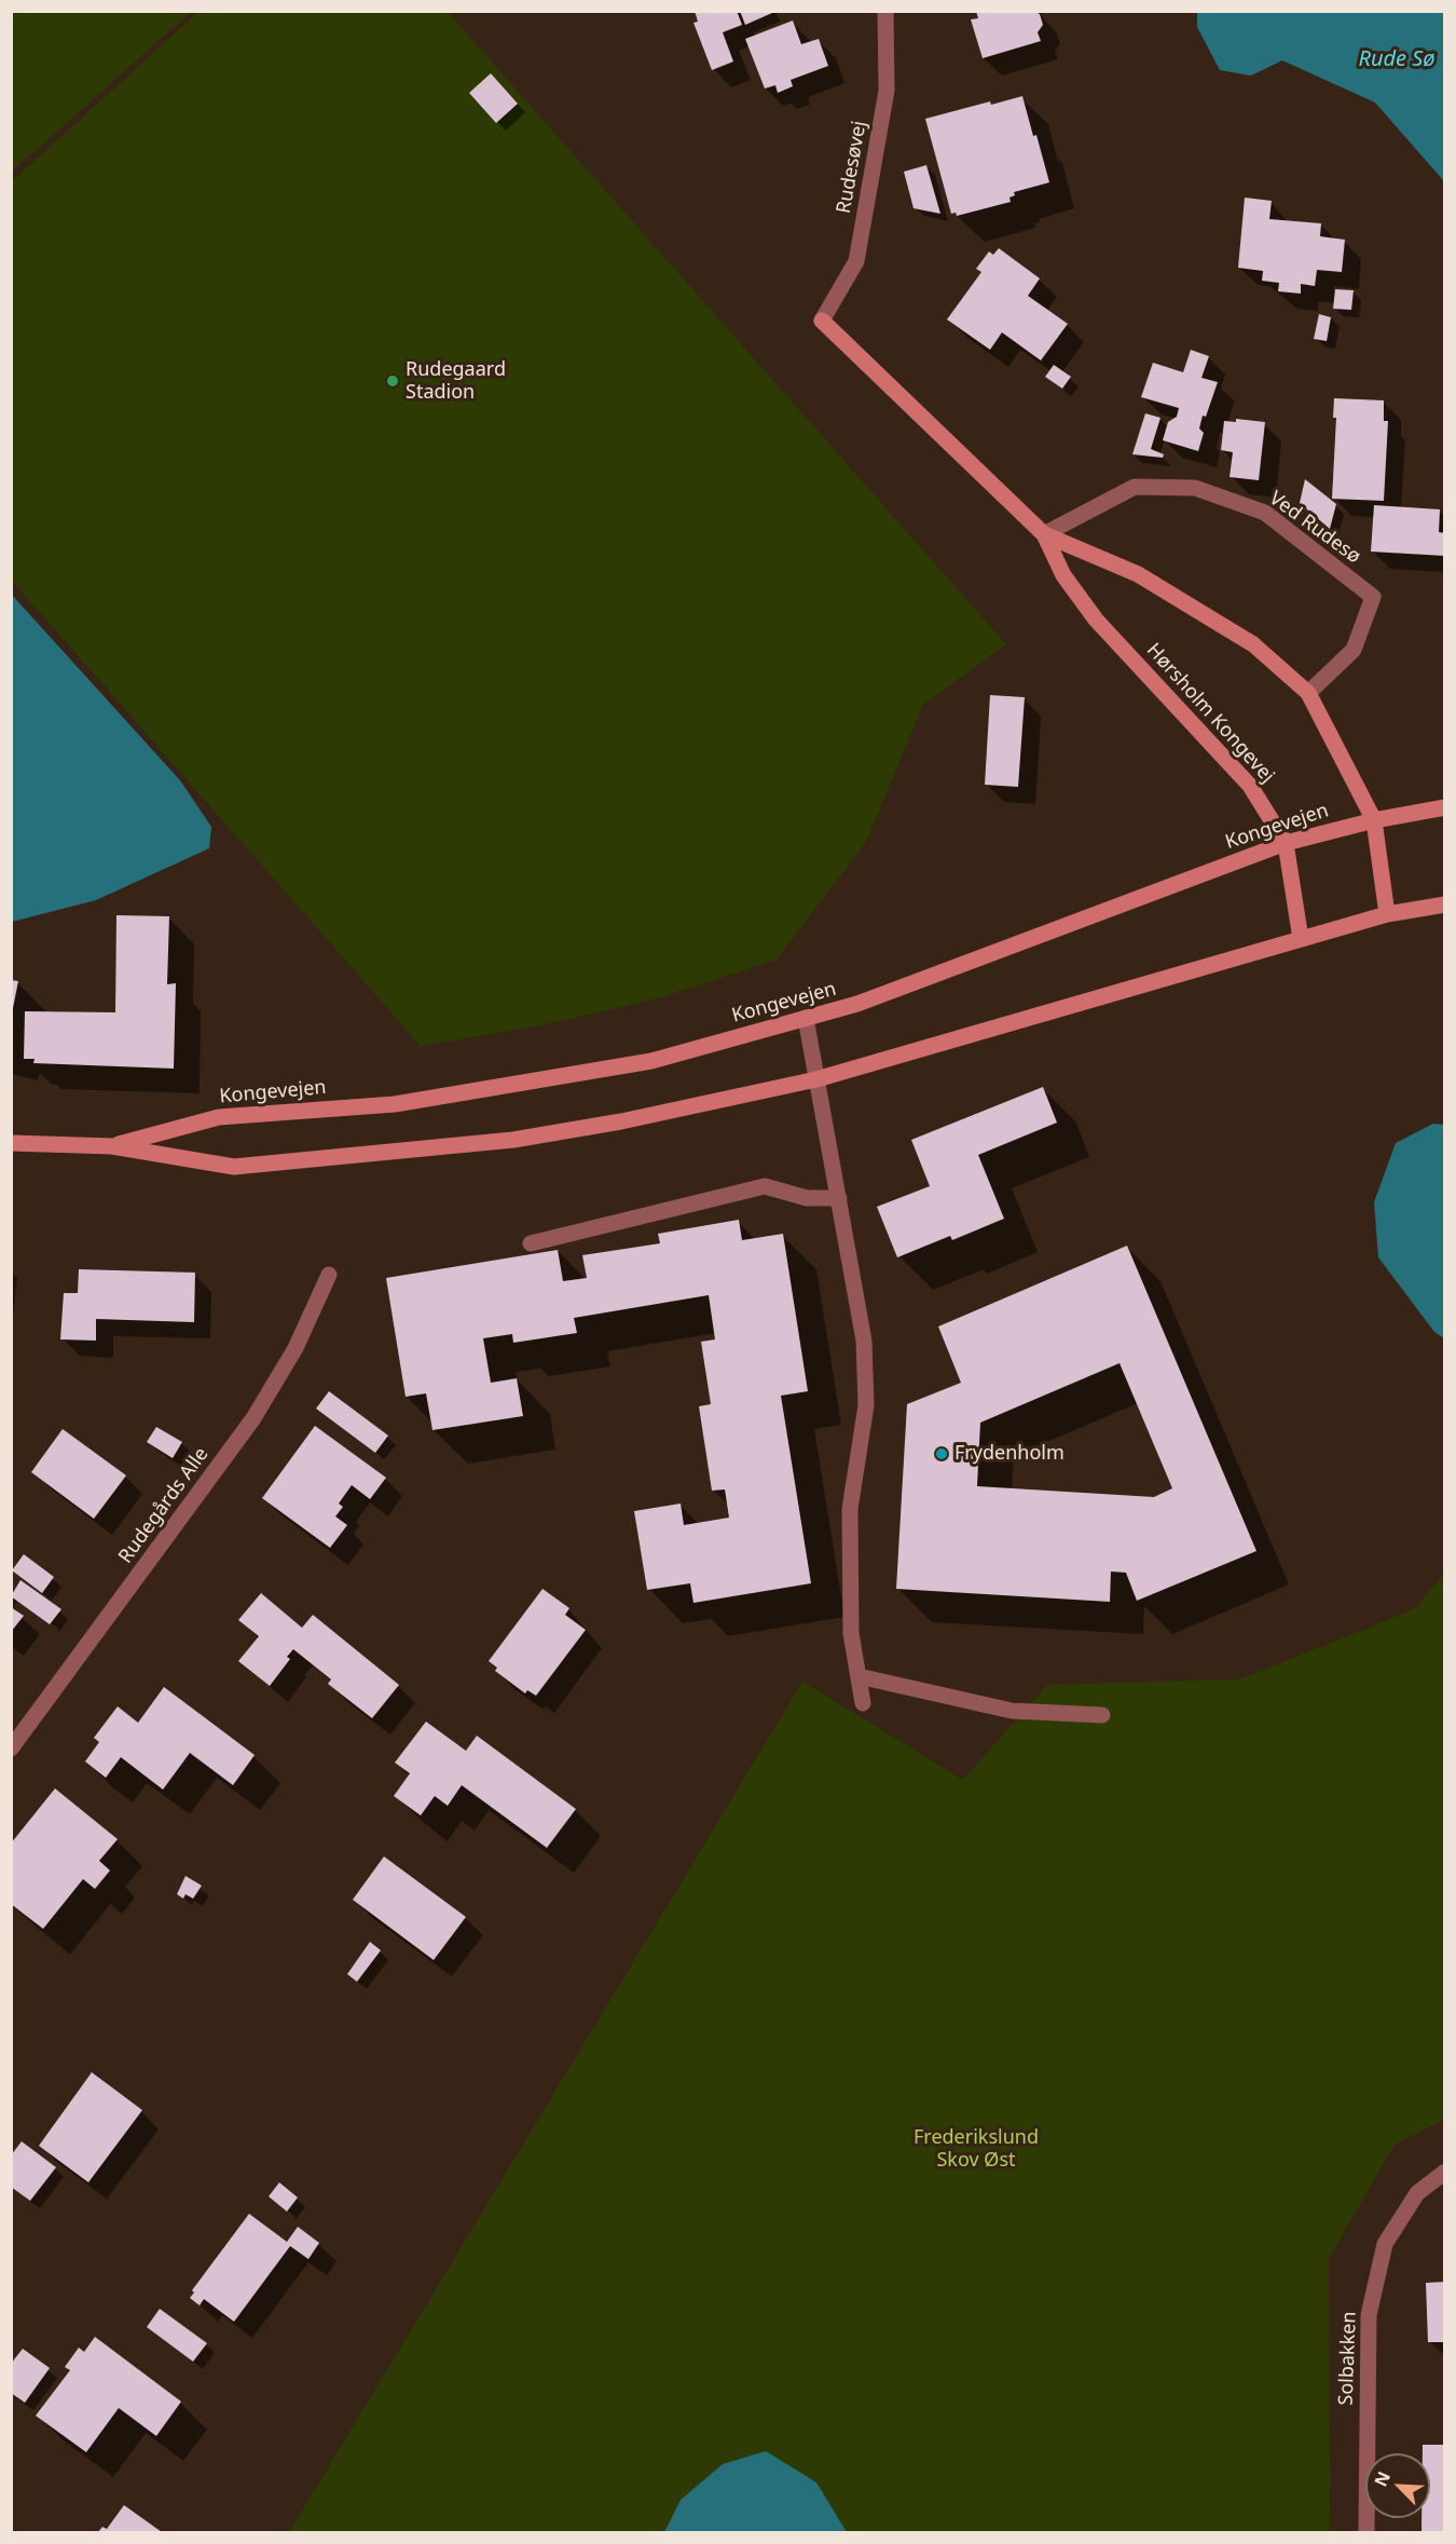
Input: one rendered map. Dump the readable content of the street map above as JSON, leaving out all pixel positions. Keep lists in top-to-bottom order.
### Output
{
  "streets": {
    "main road": ["Hørsholm Kongevej", "Kongevejen"],
    "street": [
      "Rudesøvej",
      "Ved Rudesø",
      "Rudegårds Alle",
      "Solbakken"
    ]
  },
  "crossings": [
    ["Rudesøvej", "Hørsholm Kongevej"],
    ["Ved Rudesø", "Hørsholm Kongevej"],
    ["Hørsholm Kongevej", "Kongevejen"]
  ],
  "water": ["Rude Sø"],
  "parks": ["Frederikslund Skov Øst"],
  "places": ["Rudegaard Stadion", "Frydenholm"],
  "north": "top left"
}
